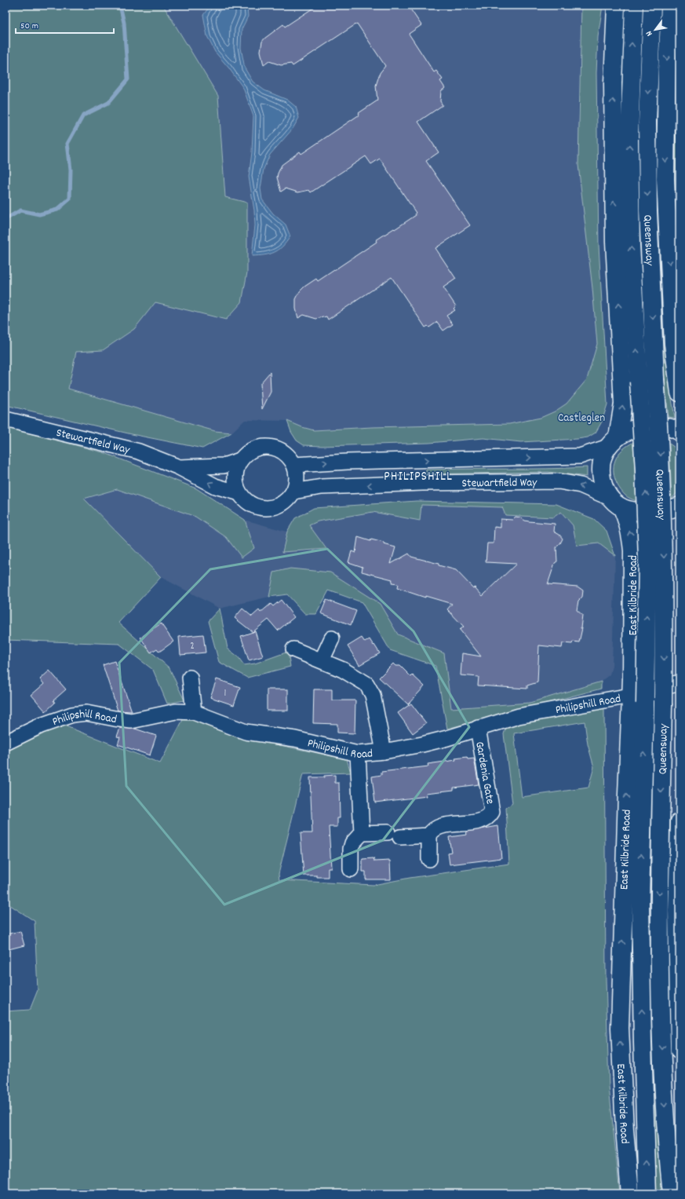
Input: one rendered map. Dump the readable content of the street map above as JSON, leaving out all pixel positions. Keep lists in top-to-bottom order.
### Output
{
  "streets": {
    "main road": ["Queensway", "East Kilbride Road"],
    "street": ["Stewartfield Way", "Philipshill Road", "Gardenia Gate"]
  },
  "crossings": [
    ["Queensway", "East Kilbride Road"],
    ["Stewartfield Way", "East Kilbride Road"],
    ["East Kilbride Road", "Philipshill Road"],
    ["Philipshill Road", "Gardenia Gate"]
  ],
  "one_way": ["East Kilbride Road"],
  "districts": ["PHILIPSHILL"],
  "parks": ["Castleglen"],
  "house_numbers": ["2", "1"],
  "scale_bar": "50 m",
  "north": "bottom left"
}
